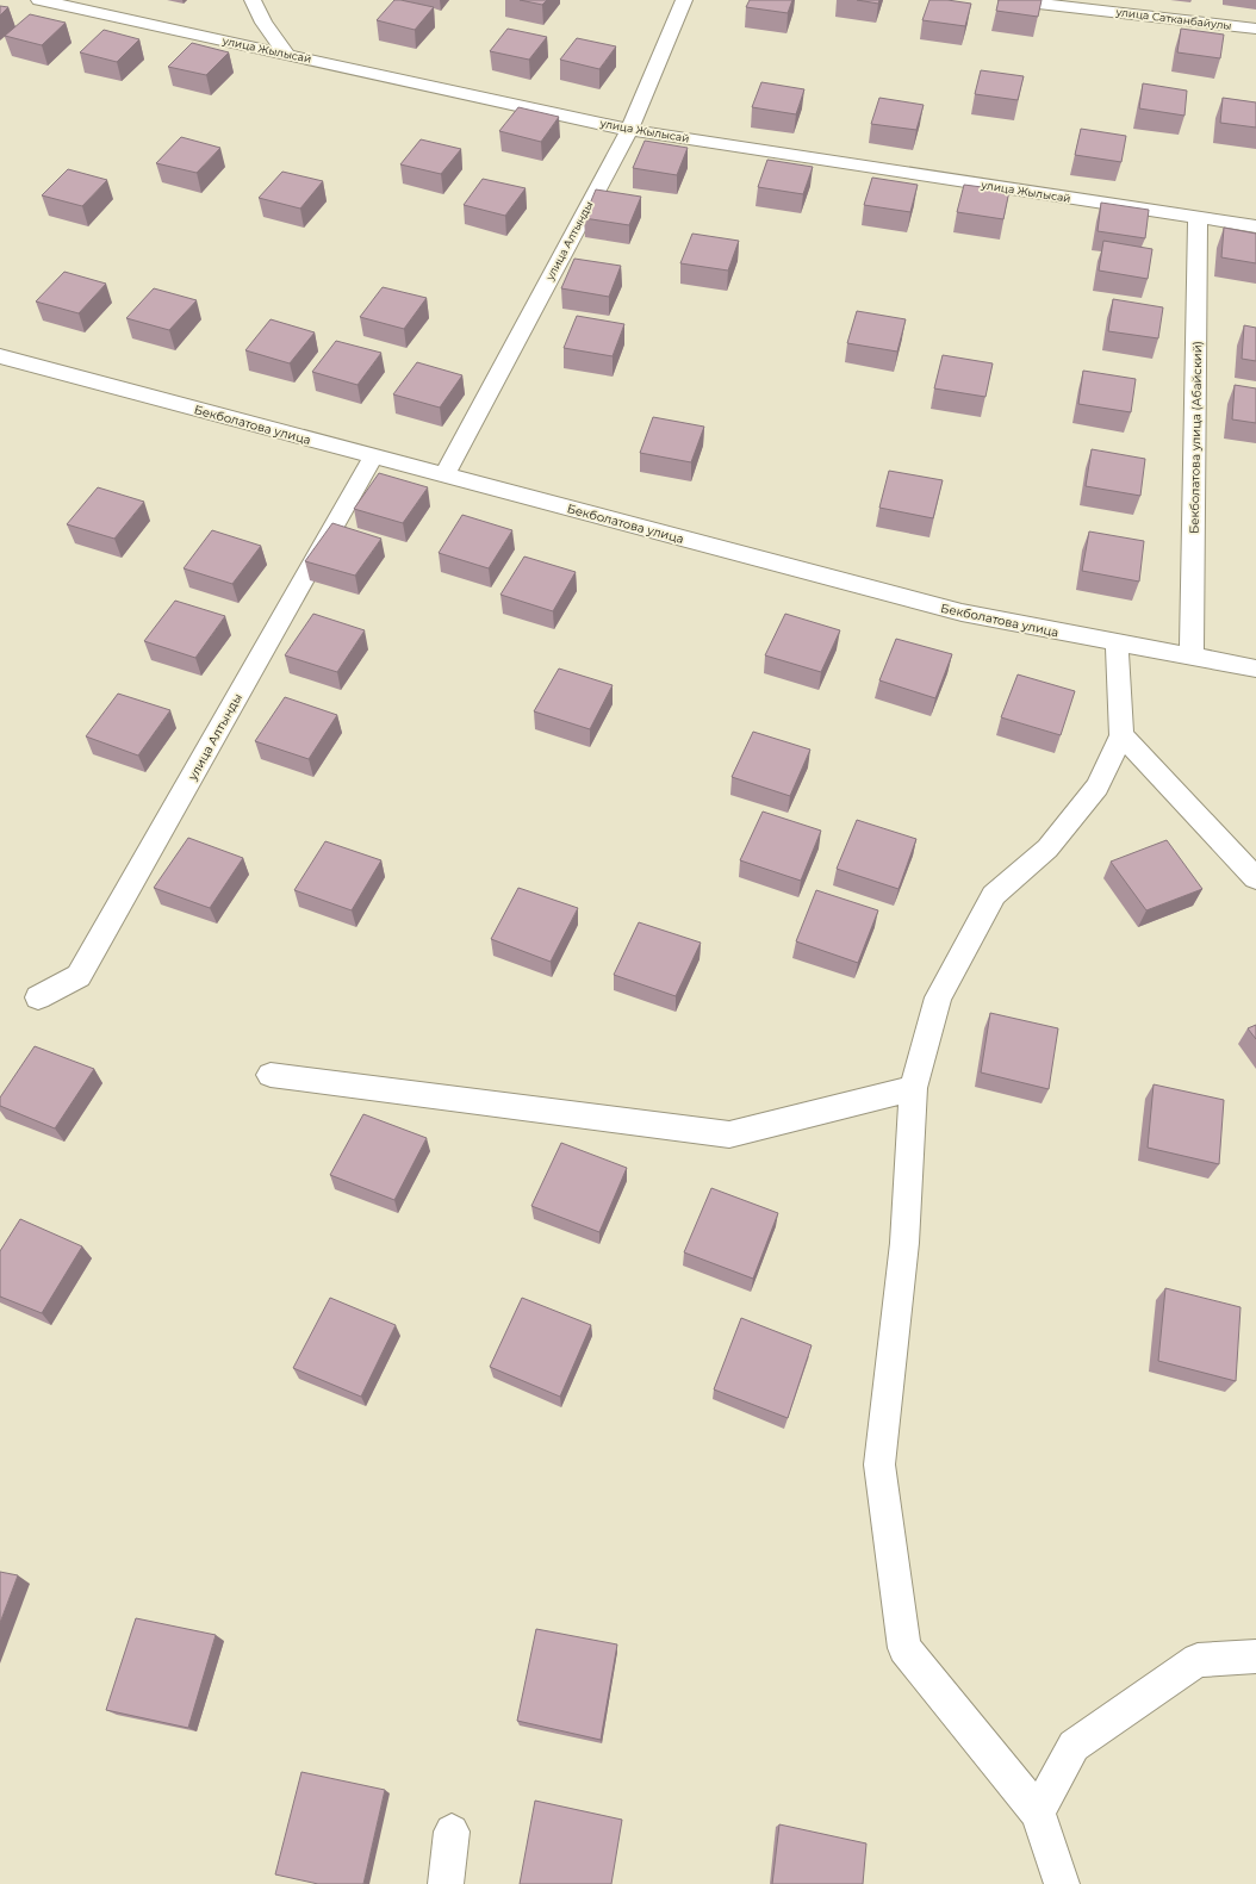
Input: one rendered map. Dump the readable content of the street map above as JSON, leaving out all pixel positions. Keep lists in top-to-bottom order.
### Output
{
  "streets": {
    "street": [
      "улица Сатканбайулы",
      "улица Жылысай",
      "улица Алтынды",
      "Бекболатова улица",
      "Бекболатова улица (Абайский)"
    ]
  },
  "crossings": [
    ["улица Жылысай", "улица Алтынды"],
    ["улица Жылысай", "Бекболатова улица (Абайский)"],
    ["улица Алтынды", "Бекболатова улица"],
    ["Бекболатова улица", "Бекболатова улица (Абайский)"]
  ]
}
